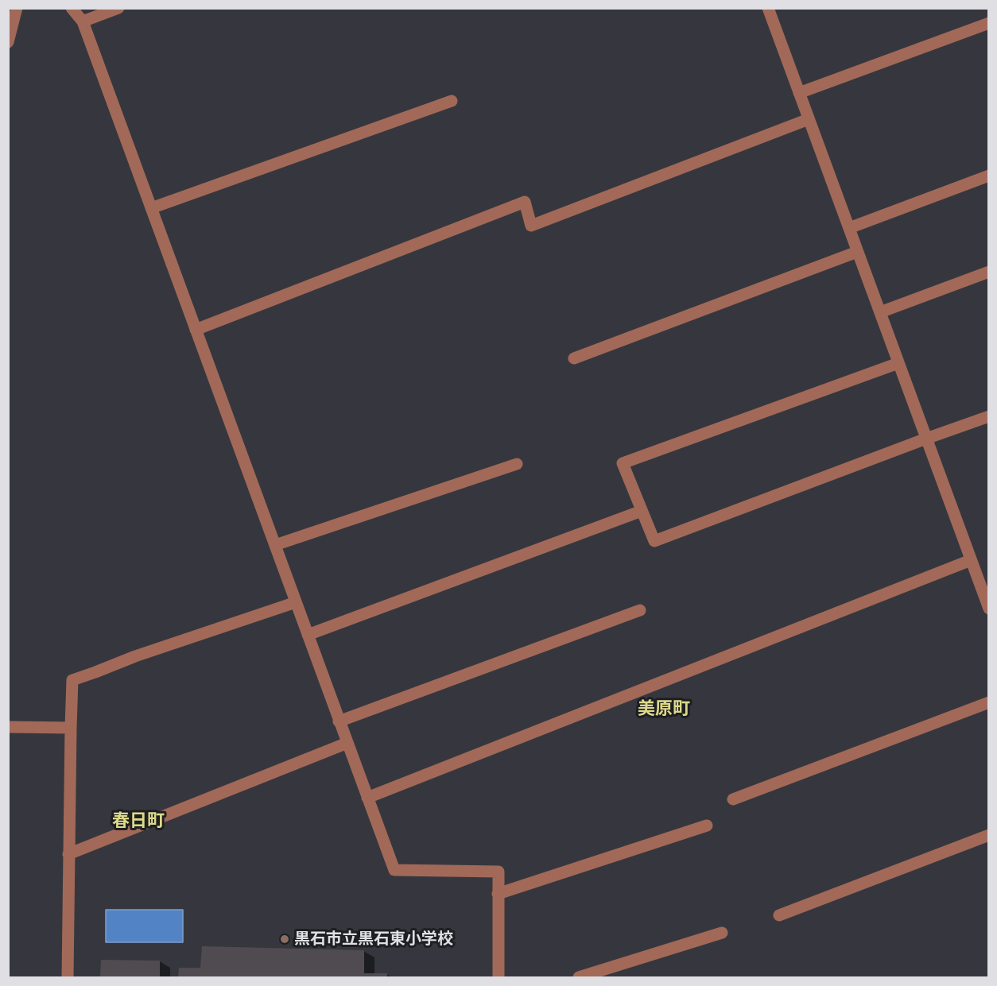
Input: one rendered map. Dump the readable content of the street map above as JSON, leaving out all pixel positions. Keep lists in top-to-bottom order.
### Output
{
  "districts": ["美原町", "春日町"],
  "places": ["黒石市立黒石東小学校"]
}
